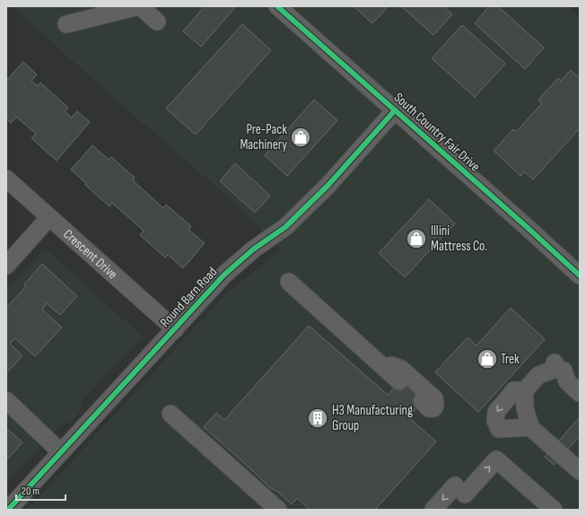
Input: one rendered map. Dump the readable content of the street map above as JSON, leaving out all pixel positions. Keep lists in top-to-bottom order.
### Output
{
  "streets": {
    "street": ["South Country Fair Drive", "Crescent Drive", "Round Barn Road"]
  },
  "crossings": [
    ["South Country Fair Drive", "Round Barn Road"],
    ["Crescent Drive", "Round Barn Road"]
  ],
  "places": {
    "shop": ["Pre-Pack Machinery", "Illini Mattress Co.", "Trek"],
    "building": ["H3 Manufacturing Group"]
  },
  "scale_bar": "20 m"
}
